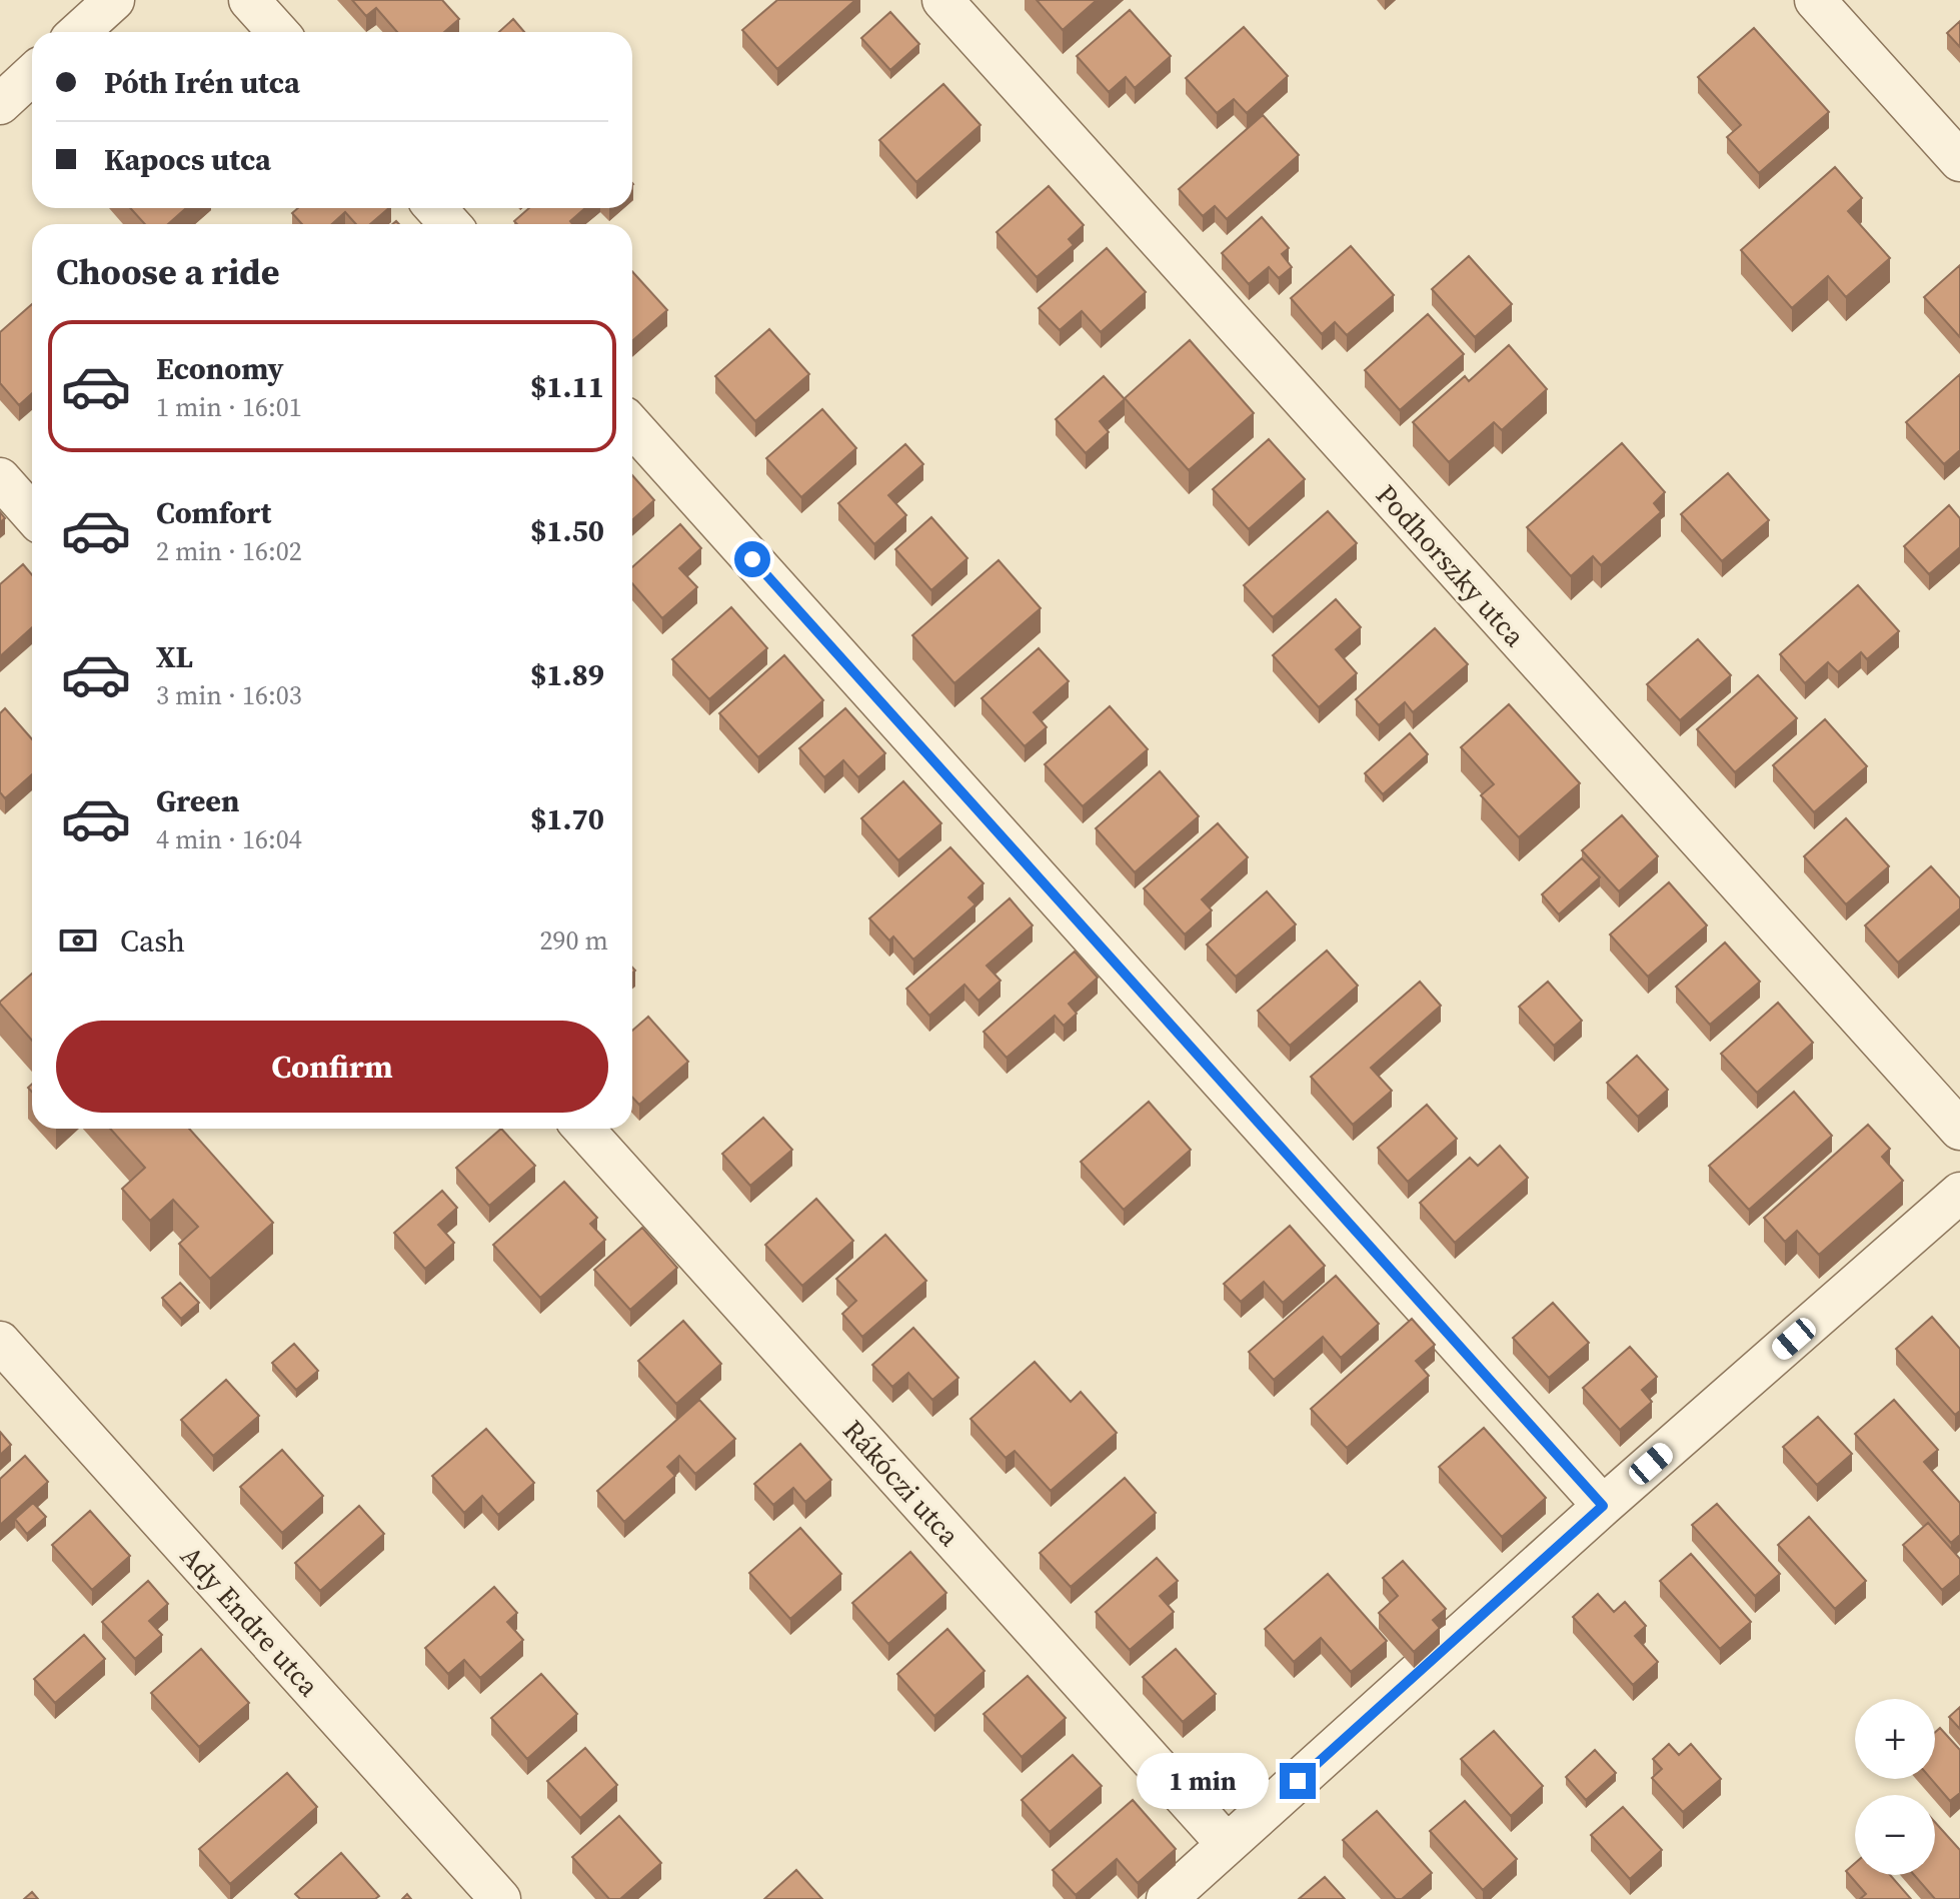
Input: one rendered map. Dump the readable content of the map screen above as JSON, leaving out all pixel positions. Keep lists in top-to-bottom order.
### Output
{
  "streets": {
    "street": ["Podhorszky utca", "Rákóczi utca", "Ady Endre utca"]
  },
  "page": {
    "banner": ["Póth Irén utca", "Kapocs utca"],
    "heading": "Choose a ride",
    "list": [
      {
        "name": "Economy",
        "note": "1 min · 16:01",
        "value": "$1.11"
      },
      {
        "name": "Comfort",
        "note": "2 min · 16:02",
        "value": "$1.50"
      },
      {
        "name": "XL",
        "note": "3 min · 16:03",
        "value": "$1.89"
      },
      {
        "name": "Green",
        "note": "4 min · 16:04",
        "value": "$1.70"
      }
    ],
    "pay": ["Cash", "290 m"],
    "buttons": "Confirm",
    "map_buttons": ["+", "−"],
    "bubble": "1 min"
  }
}
